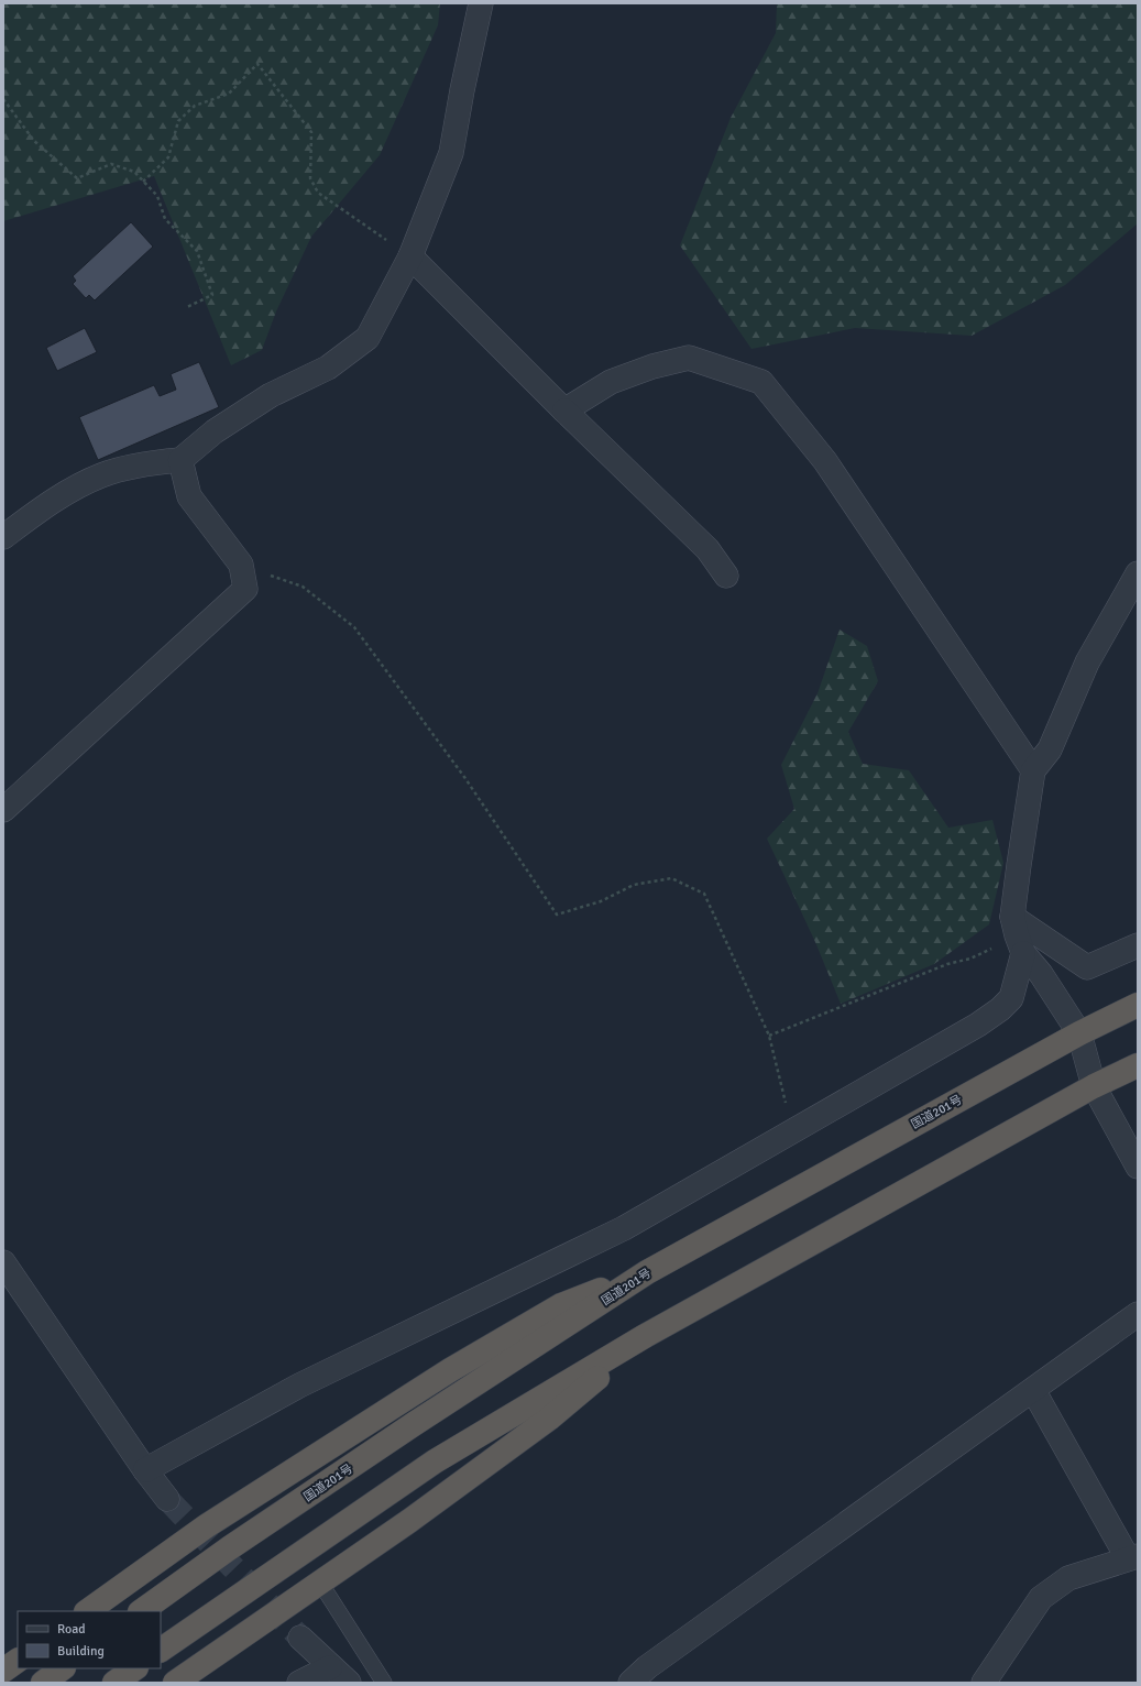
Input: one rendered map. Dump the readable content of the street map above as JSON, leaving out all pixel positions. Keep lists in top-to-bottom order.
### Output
{
  "streets": {
    "highway": ["国道201号"]
  },
  "legend": ["Road", "Building"]
}
